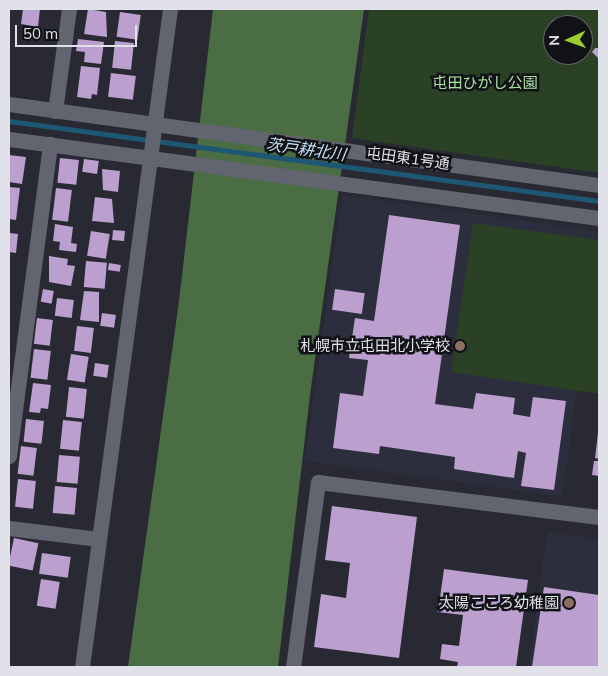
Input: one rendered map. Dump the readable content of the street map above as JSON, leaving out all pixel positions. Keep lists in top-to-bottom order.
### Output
{
  "streets": {
    "street": ["屯田東1号通"]
  },
  "water": ["茨戸耕北川"],
  "parks": ["屯田ひがし公園"],
  "places": ["札幌市立屯田北小学校", "太陽こころ幼稚園"],
  "scale_bar": "50 m",
  "north": "left"
}
